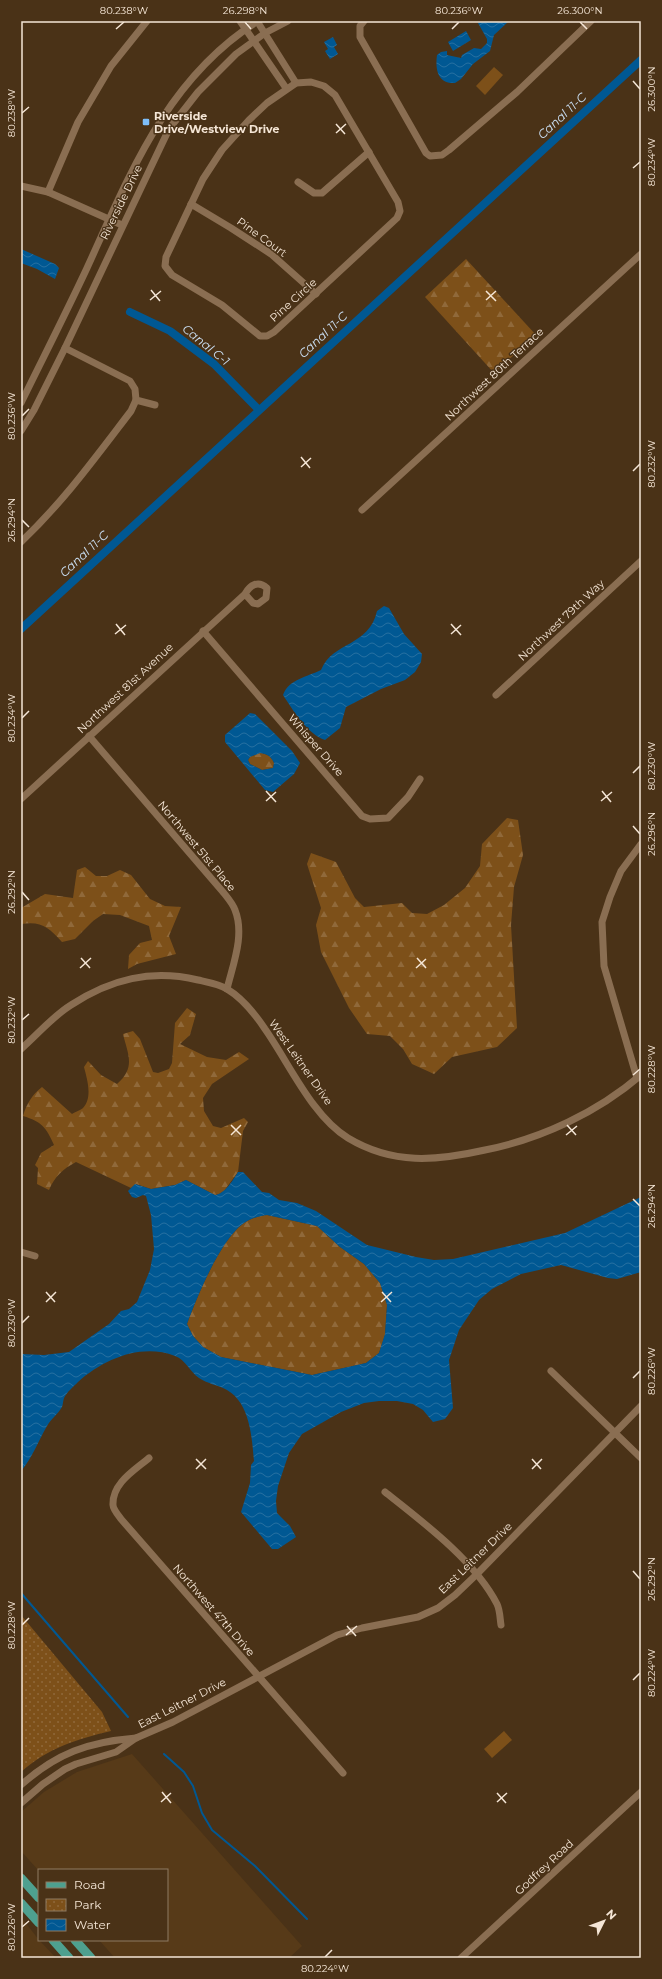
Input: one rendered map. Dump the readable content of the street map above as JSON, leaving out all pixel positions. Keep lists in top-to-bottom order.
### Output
{
  "streets": {
    "street": [
      "Riverside Drive",
      "Pine Court",
      "Pine Circle",
      "Northwest 80th Terrace",
      "Northwest 79th Way",
      "Northwest 81st Avenue",
      "Whisper Drive",
      "Northwest 51st Place",
      "West Leitner Drive",
      "East Leitner Drive",
      "Northwest 47th Drive",
      "Godfrey Road"
    ]
  },
  "crossings": [
    ["Pine Court", "Pine Circle"],
    ["Northwest 81st Avenue", "Whisper Drive"],
    ["Northwest 81st Avenue", "Northwest 51st Place"],
    ["Northwest 51st Place", "West Leitner Drive"],
    ["East Leitner Drive", "Northwest 47th Drive"]
  ],
  "water": ["Canal 11-C", "Canal C-1"],
  "places": {
    "transit": ["Riverside Drive/Westview Drive"]
  },
  "legend": ["Road", "Park", "Water"],
  "north": "top right",
  "coordinates": [
    "80.238°W",
    "26.298°N",
    "80.236°W",
    "26.300°N",
    "80.234°W",
    "80.232°W",
    "26.294°N",
    "80.230°W",
    "26.296°N",
    "26.292°N",
    "80.228°W",
    "80.226°W",
    "80.224°W"
  ]
}
